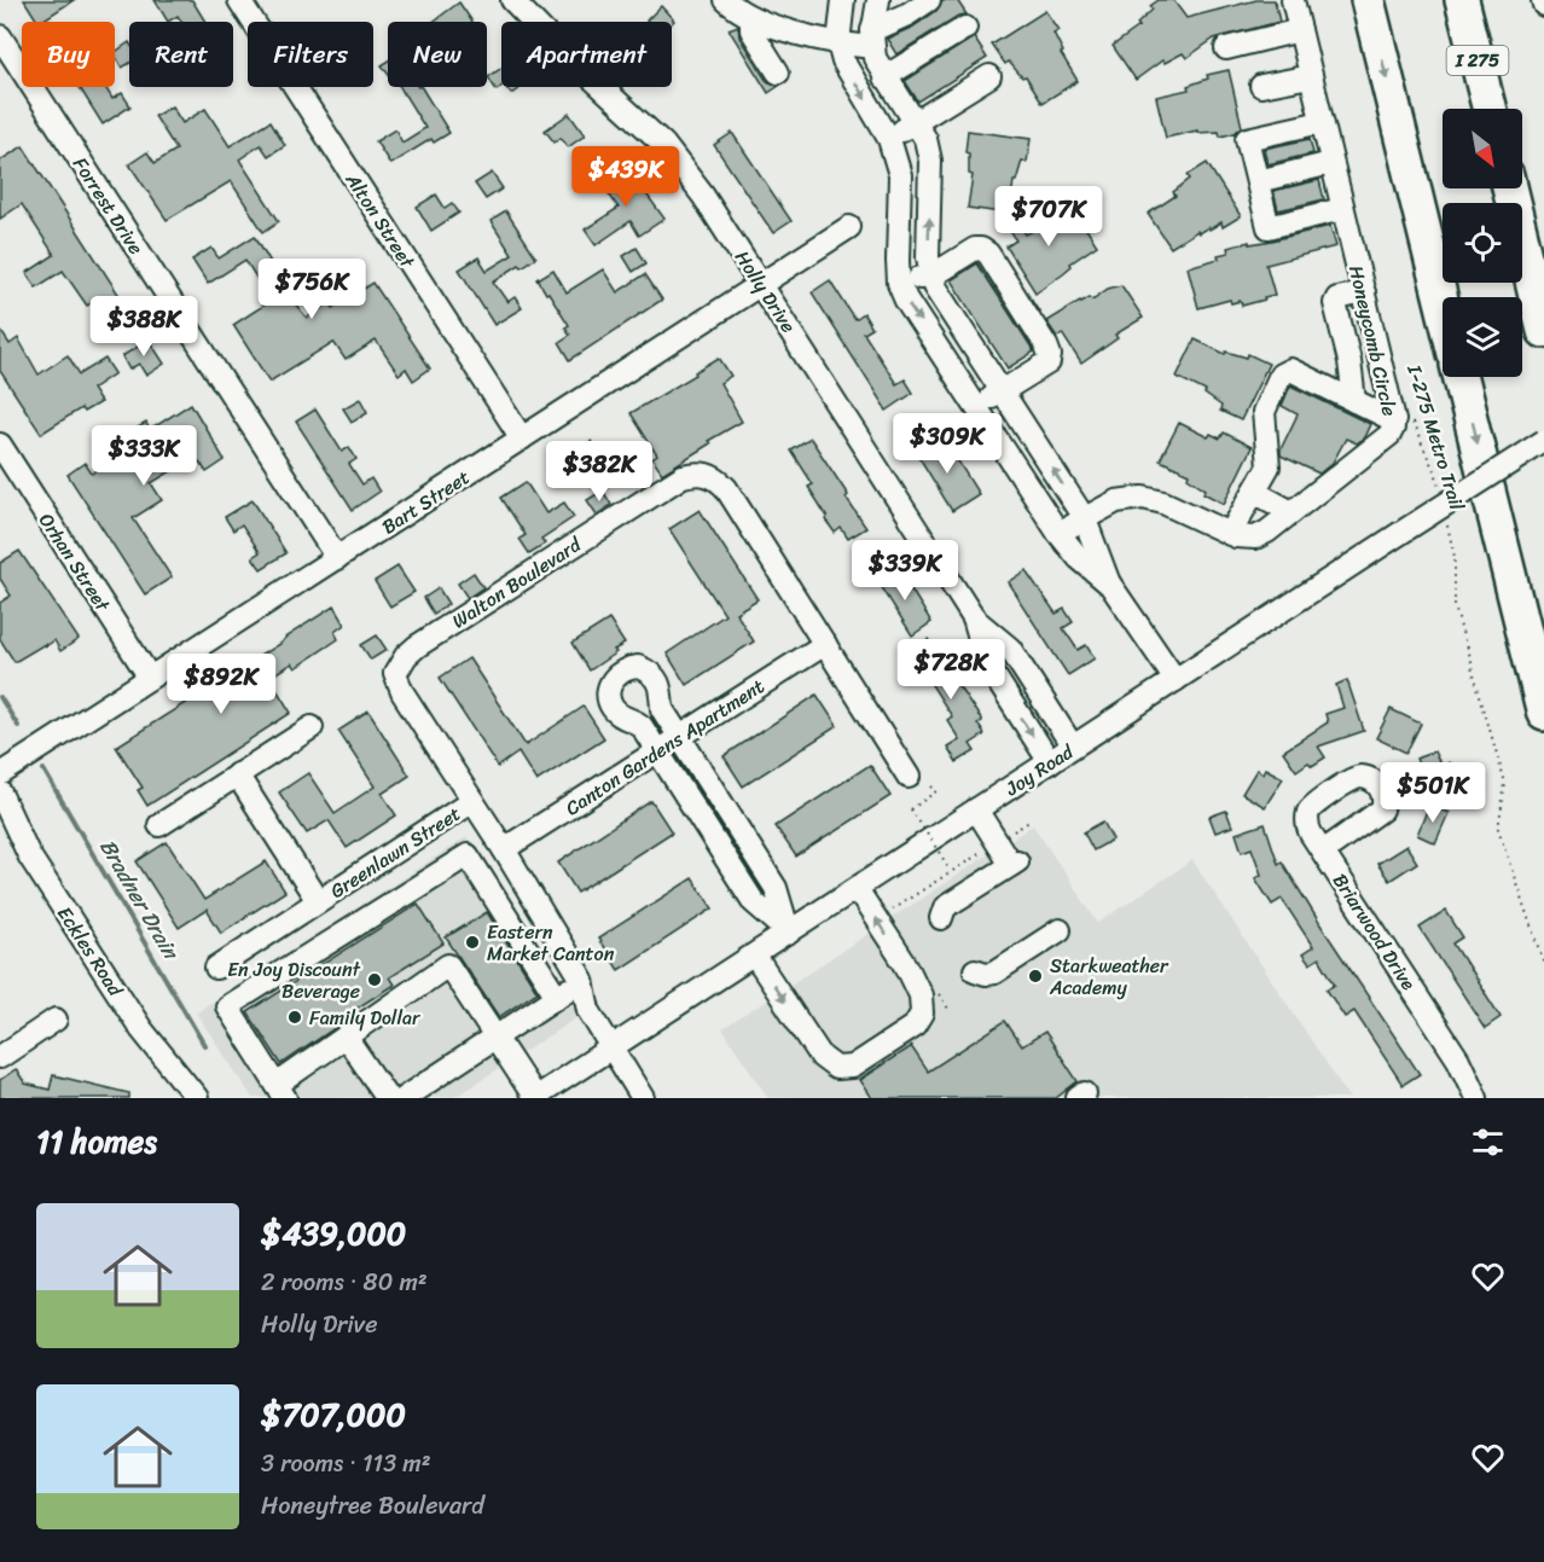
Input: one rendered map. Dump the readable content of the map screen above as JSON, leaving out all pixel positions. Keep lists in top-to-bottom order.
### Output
{
  "streets": {
    "highway": ["I 275"],
    "street": [
      "Forrest Drive",
      "Alton Street",
      "Holly Drive",
      "Honeycomb Circle",
      "Bart Street",
      "Orhan Street",
      "Walton Boulevard",
      "Canton Gardens Apartment",
      "Joy Road",
      "Greenlawn Street",
      "Briarwood Drive",
      "Eckles Road"
    ],
    "path": ["I-275 Metro Trail"]
  },
  "crossings": [
    ["Forrest Drive", "Bart Street"],
    ["Alton Street", "Bart Street"],
    ["Holly Drive", "Bart Street"],
    ["Holly Drive", "Joy Road"],
    ["Honeycomb Circle", "I-275 Metro Trail"],
    ["Bart Street", "Orhan Street"],
    ["Walton Boulevard", "Canton Gardens Apartment"],
    ["Walton Boulevard", "Joy Road"],
    ["Walton Boulevard", "Greenlawn Street"]
  ],
  "water": ["Bradner Drain"],
  "places": [
    "Eastern Market Canton",
    "Starkweather Academy",
    "En Joy Discount Beverage",
    "Family Dollar"
  ],
  "north": "bottom right",
  "page": {
    "chip": [
      "Buy",
      "Rent",
      "Filters",
      "New",
      "Apartment"
    ],
    "price": [
      "$439K",
      "$707K",
      "$756K",
      "$388K",
      "$309K",
      "$333K",
      "$382K",
      "$339K",
      "$728K",
      "$892K",
      "$501K"
    ],
    "heading": "11 homes",
    "list": [
      {
        "name": "$439,000",
        "note": "2 rooms · 80 m² · Holly Drive"
      },
      {
        "name": "$707,000",
        "note": "3 rooms · 113 m² · Honeytree Boulevard"
      }
    ]
  }
}
